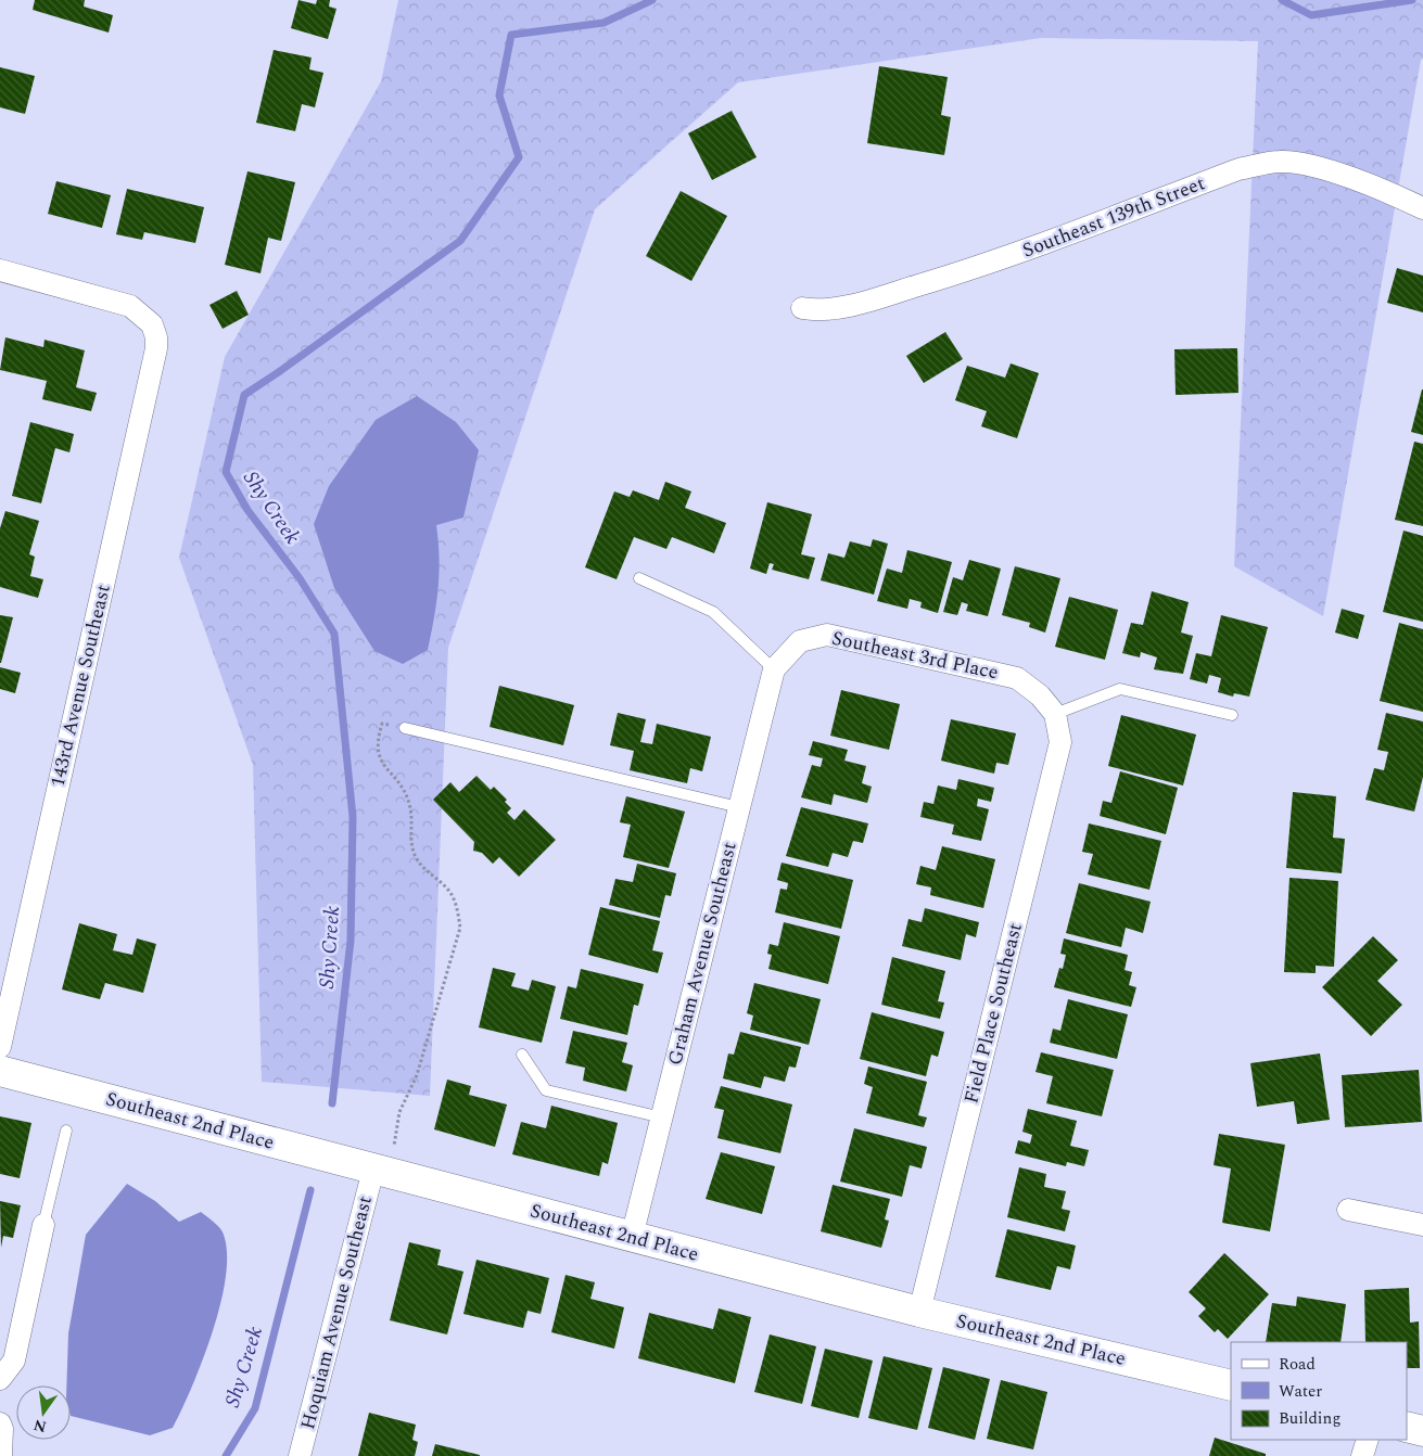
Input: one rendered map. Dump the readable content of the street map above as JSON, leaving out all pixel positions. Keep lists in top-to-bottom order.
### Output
{
  "streets": {
    "street": [
      "Southeast 139th Street",
      "Southeast 3rd Place",
      "143rd Avenue Southeast",
      "Graham Avenue Southeast",
      "Field Place Southeast",
      "Southeast 2nd Place",
      "Hoquiam Avenue Southeast"
    ]
  },
  "crossings": [
    ["Southeast 3rd Place", "Graham Avenue Southeast"],
    ["Southeast 3rd Place", "Field Place Southeast"],
    ["Graham Avenue Southeast", "Southeast 2nd Place"],
    ["Field Place Southeast", "Southeast 2nd Place"],
    ["Southeast 2nd Place", "Hoquiam Avenue Southeast"]
  ],
  "water": ["Shy Creek"],
  "legend": ["Road", "Water", "Building"],
  "north": "bottom"
}
